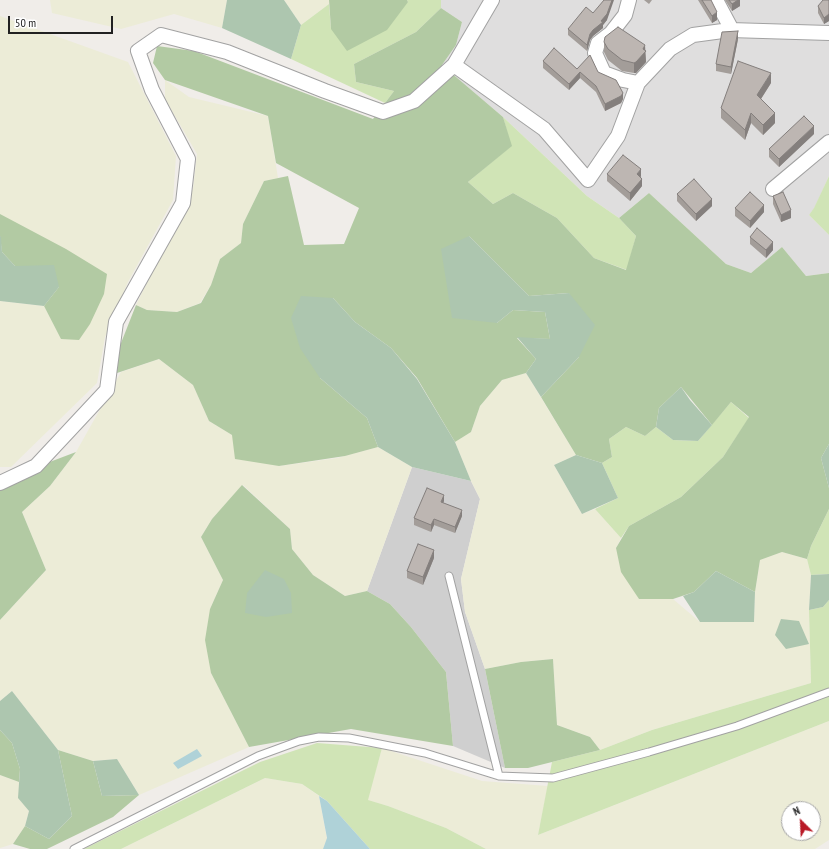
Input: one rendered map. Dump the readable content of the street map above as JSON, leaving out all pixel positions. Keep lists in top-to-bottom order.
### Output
{
  "scale_bar": "50 m",
  "north": "top left"
}
